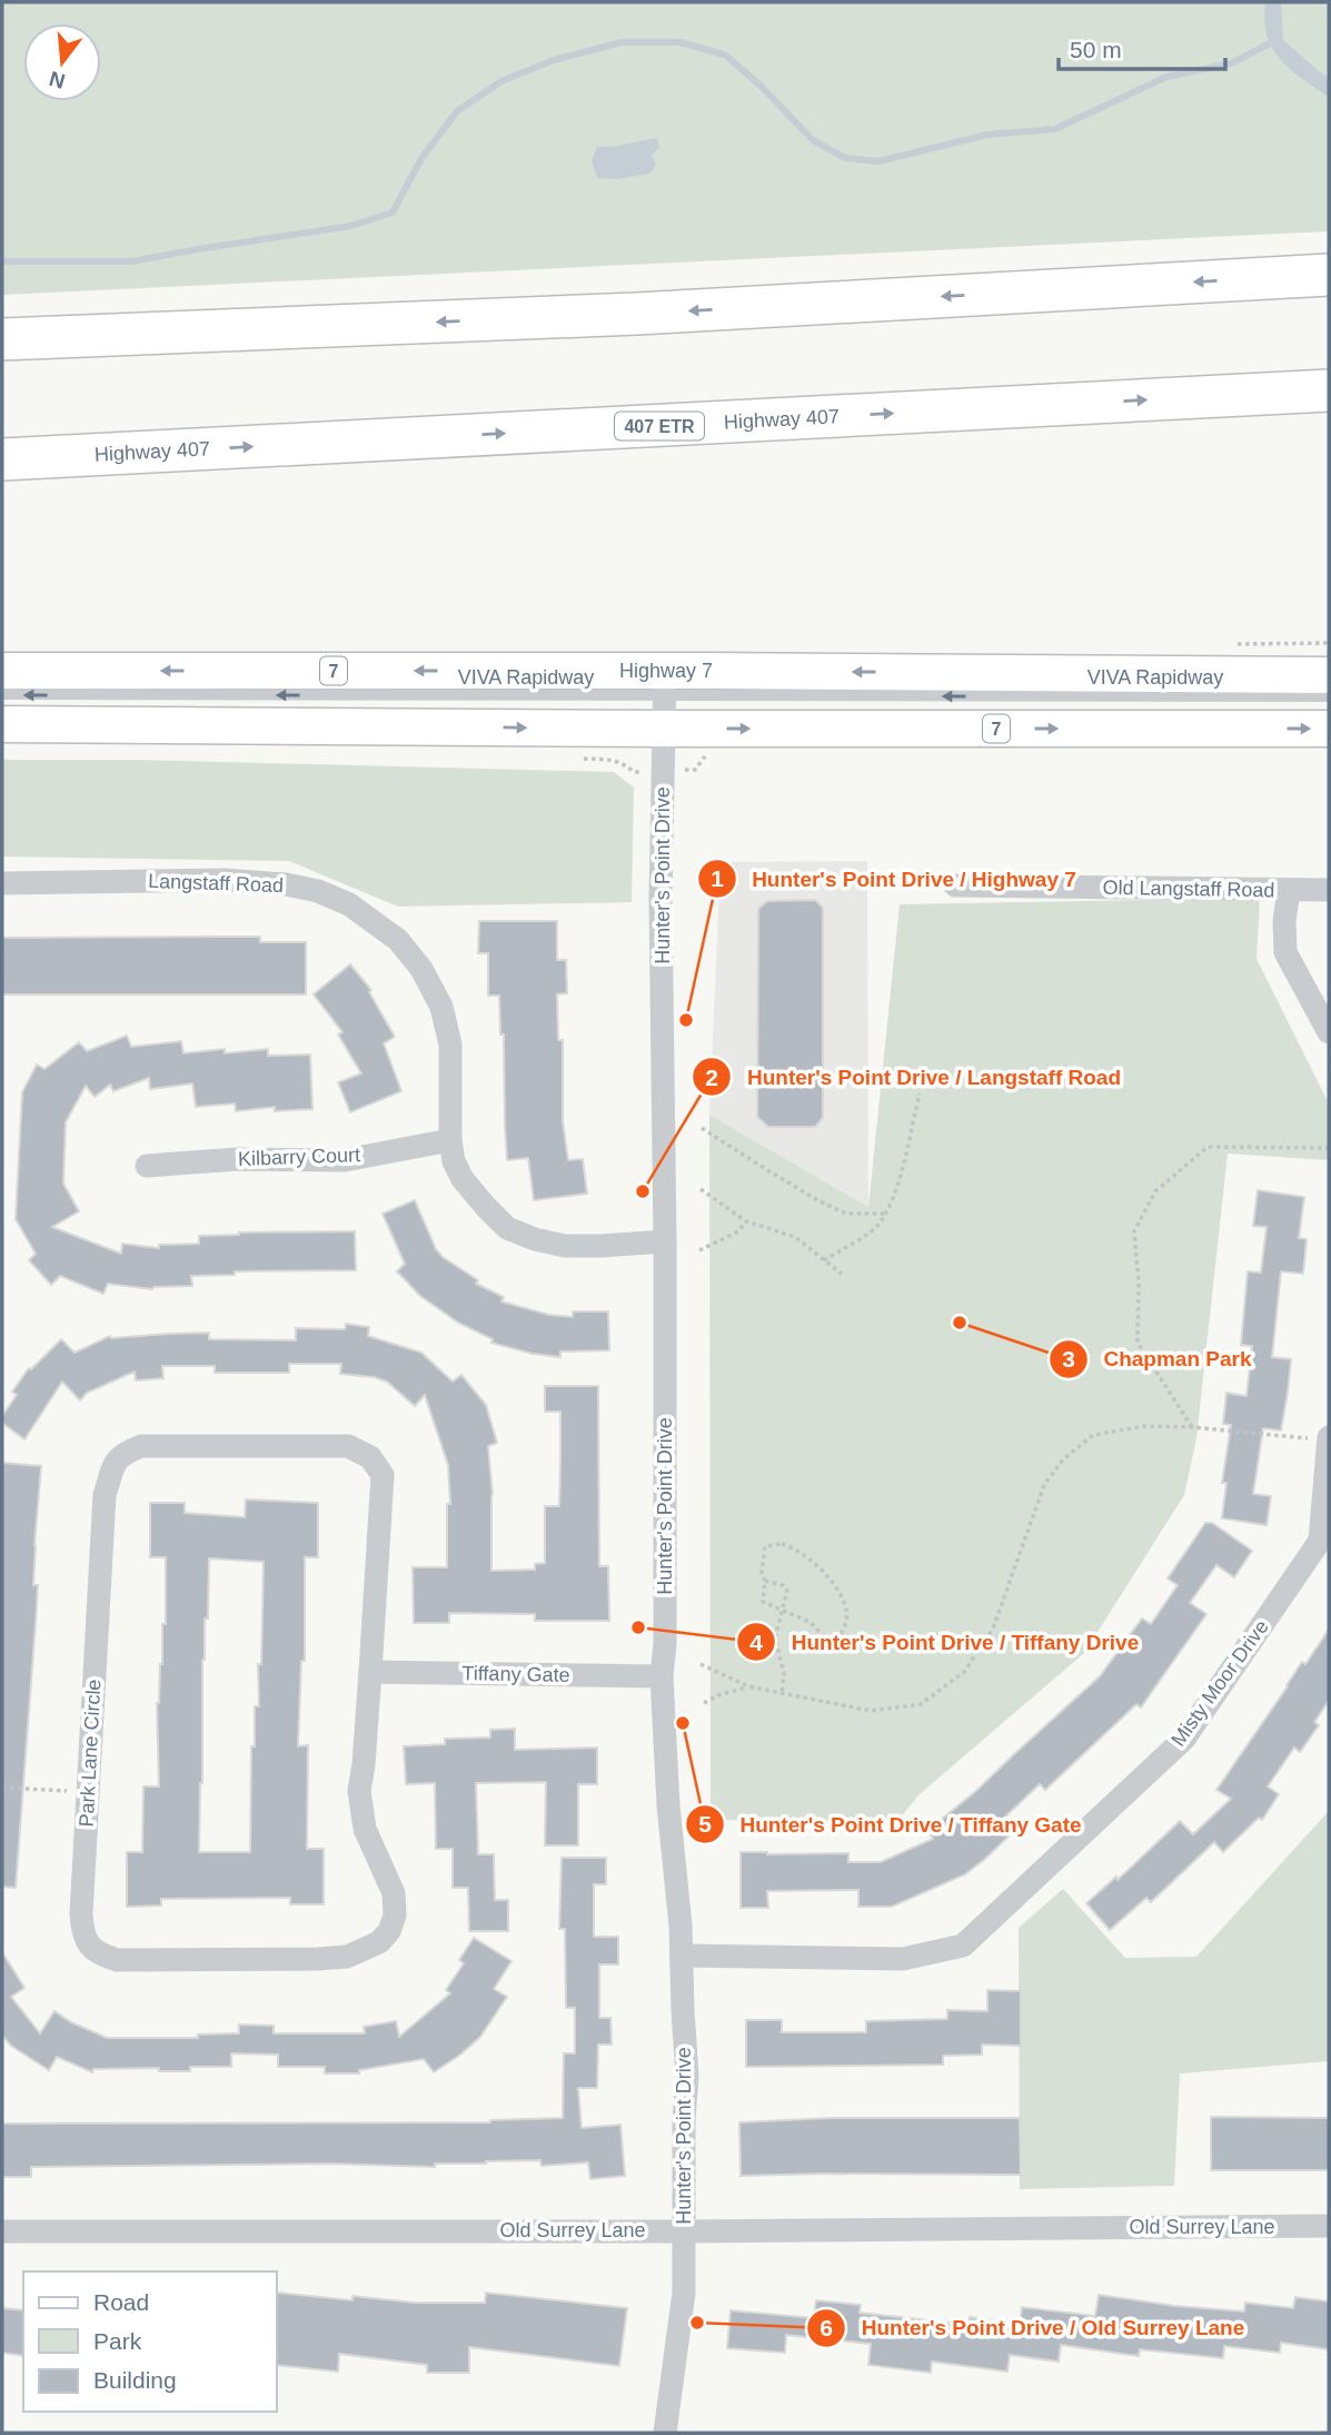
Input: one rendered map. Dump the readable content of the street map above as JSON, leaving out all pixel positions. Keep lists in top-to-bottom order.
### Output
{
  "streets": {
    "highway": ["Highway 407", "407 ETR"],
    "main road": ["7", "Highway 7"],
    "street": [
      "Hunter's Point Drive",
      "Langstaff Road",
      "Old Langstaff Road",
      "Kilbarry Court",
      "Tiffany Gate",
      "Misty Moor Drive",
      "Park Lane Circle",
      "Old Surrey Lane"
    ],
    "lane": ["VIVA Rapidway"]
  },
  "crossings": [
    ["Highway 7", "VIVA Rapidway"],
    ["Highway 7", "Hunter's Point Drive"],
    ["VIVA Rapidway", "Hunter's Point Drive"],
    ["Hunter's Point Drive", "Langstaff Road"],
    ["Hunter's Point Drive", "Tiffany Gate"],
    ["Hunter's Point Drive", "Misty Moor Drive"],
    ["Hunter's Point Drive", "Old Surrey Lane"],
    ["Langstaff Road", "Kilbarry Court"],
    ["Tiffany Gate", "Park Lane Circle"]
  ],
  "one_way": ["VIVA Rapidway"],
  "places": [
    "Hunter's Point Drive / Highway 7",
    "Hunter's Point Drive / Langstaff Road",
    "Chapman Park",
    "Hunter's Point Drive / Tiffany Drive",
    "Hunter's Point Drive / Tiffany Gate",
    "Hunter's Point Drive / Old Surrey Lane"
  ],
  "legend": ["Road", "Park", "Building"],
  "scale_bar": "50 m",
  "north": "bottom"
}
